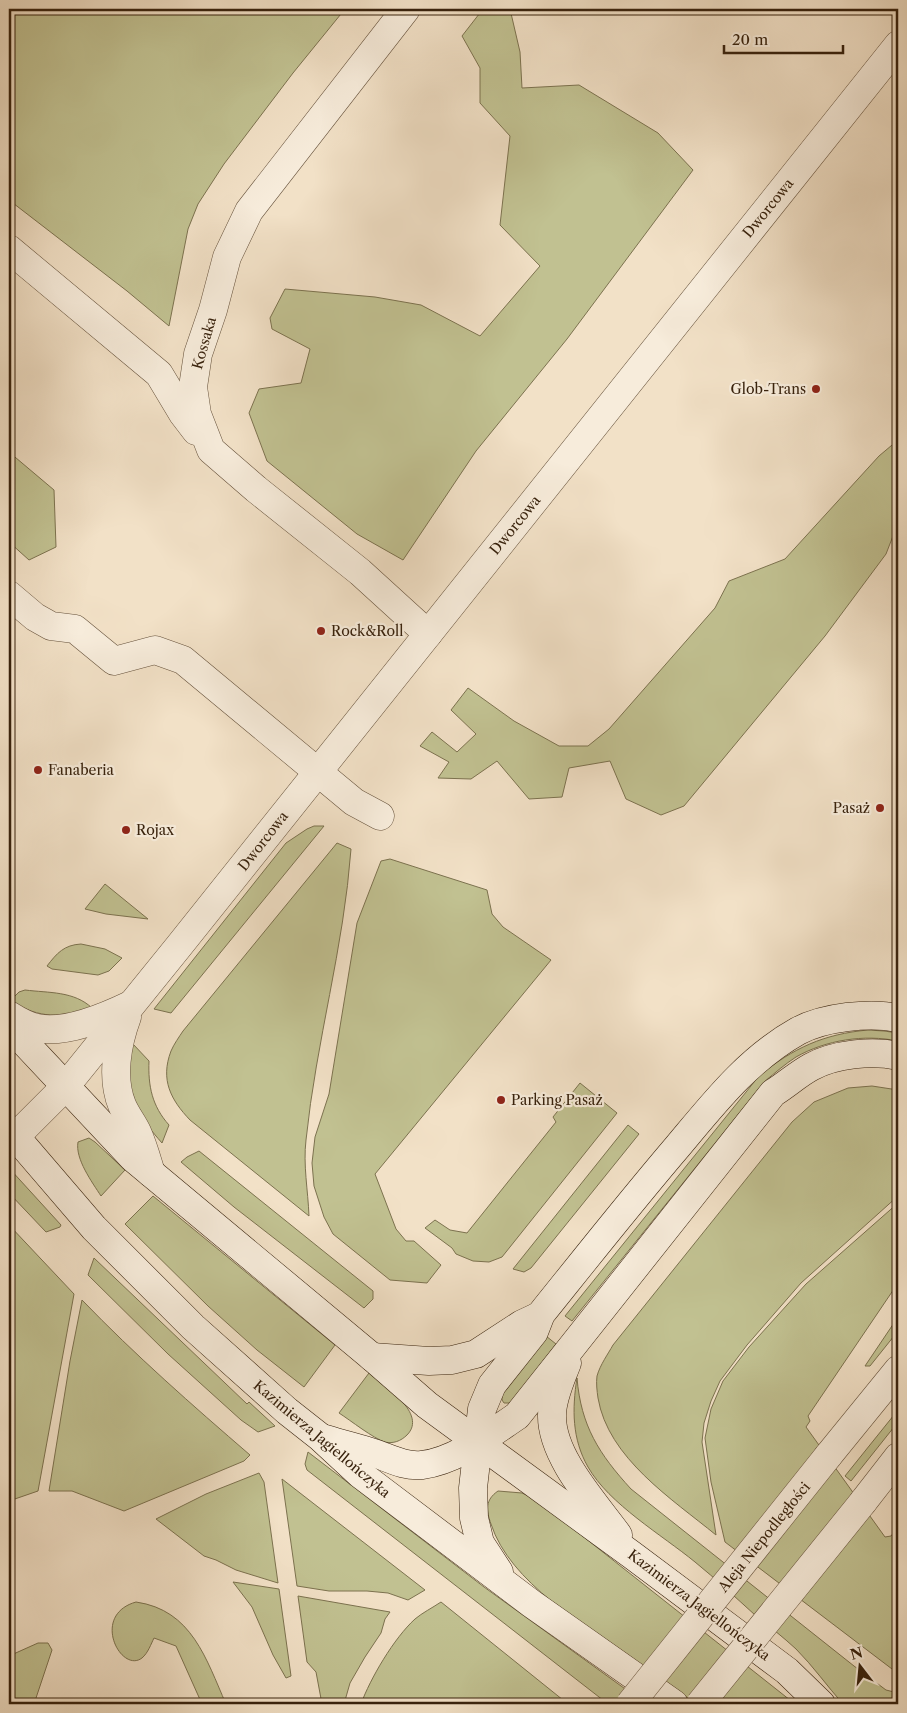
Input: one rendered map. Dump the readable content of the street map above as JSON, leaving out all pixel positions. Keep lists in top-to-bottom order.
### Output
{
  "streets": {
    "street": [
      "Dworcowa",
      "Kossaka",
      "Kazimierza Jagiellończyka",
      "Aleja Niepodległości"
    ]
  },
  "crossings": [
    ["Dworcowa", "Kossaka"],
    ["Dworcowa", "Kazimierza Jagiellończyka"]
  ],
  "places": [
    "Glob-Trans",
    "Rock&Roll",
    "Fanaberia",
    "Pasaż",
    "Rojax",
    "Parking Pasaż"
  ],
  "scale_bar": "20 m",
  "north": "top"
}
